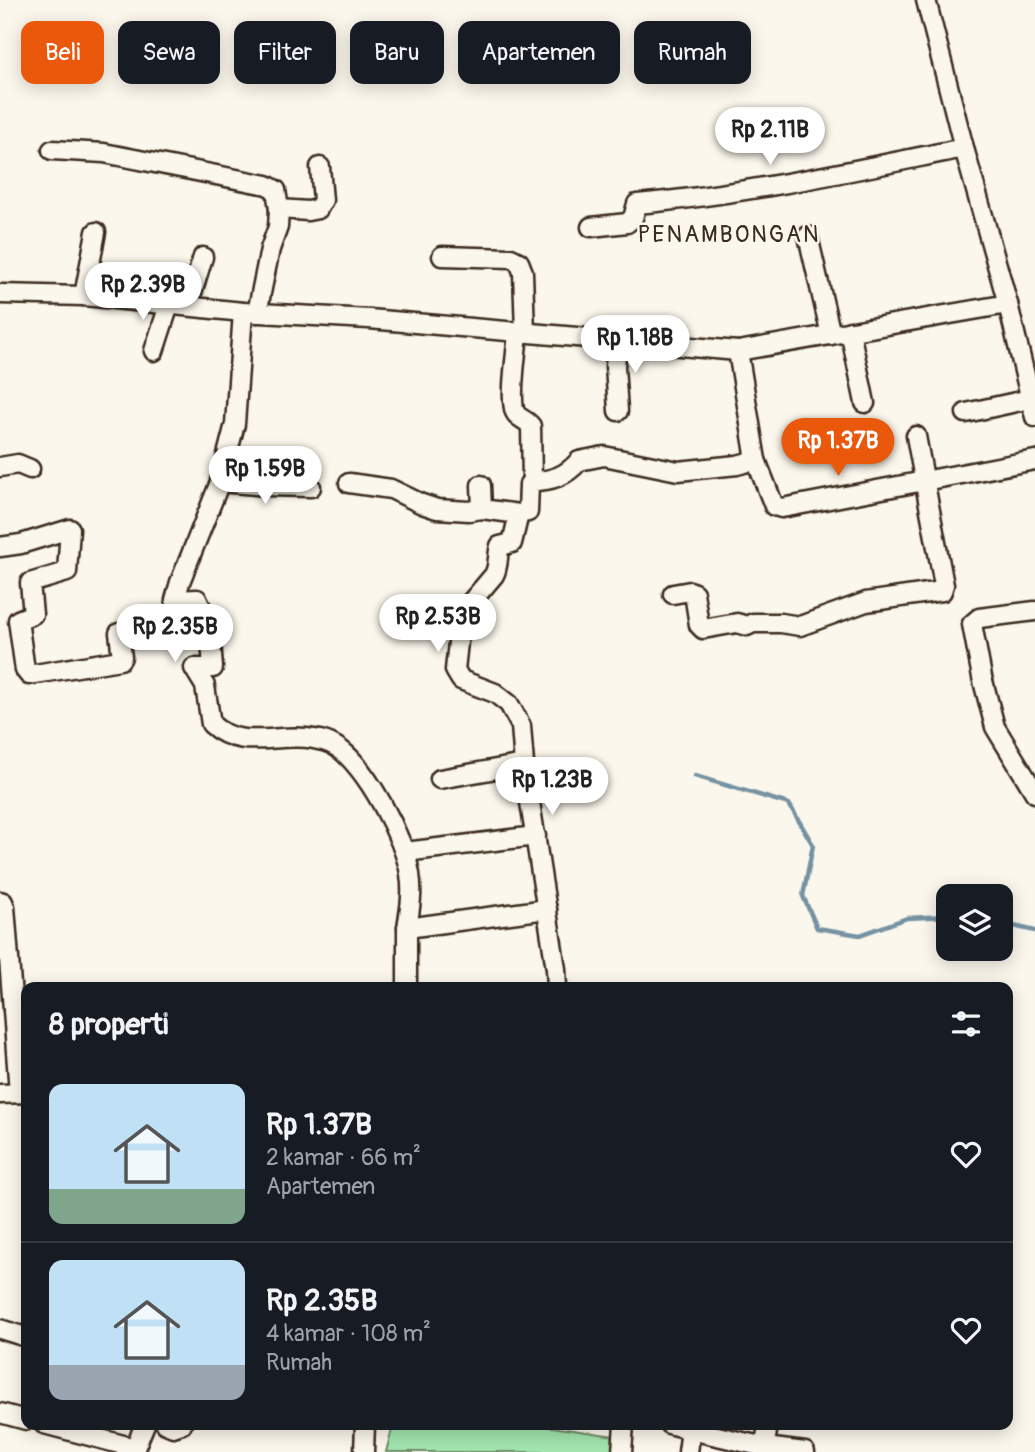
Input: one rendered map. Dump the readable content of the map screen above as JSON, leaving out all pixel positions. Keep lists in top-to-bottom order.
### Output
{
  "districts": ["PENAMBONGAN"],
  "page": {
    "chip": [
      "Beli",
      "Sewa",
      "Filter",
      "Baru",
      "Apartemen",
      "Rumah"
    ],
    "price": [
      "Rp 2.11B",
      "Rp 2.39B",
      "Rp 1.18B",
      "Rp 1.37B",
      "Rp 1.59B",
      "Rp 2.53B",
      "Rp 2.35B",
      "Rp 1.23B"
    ],
    "heading": "8 properti",
    "list": [
      {
        "name": "Rp 1.37B",
        "note": "2 kamar · 66 m² · Apartemen"
      },
      {
        "name": "Rp 2.35B",
        "note": "4 kamar · 108 m² · Rumah"
      }
    ]
  }
}
